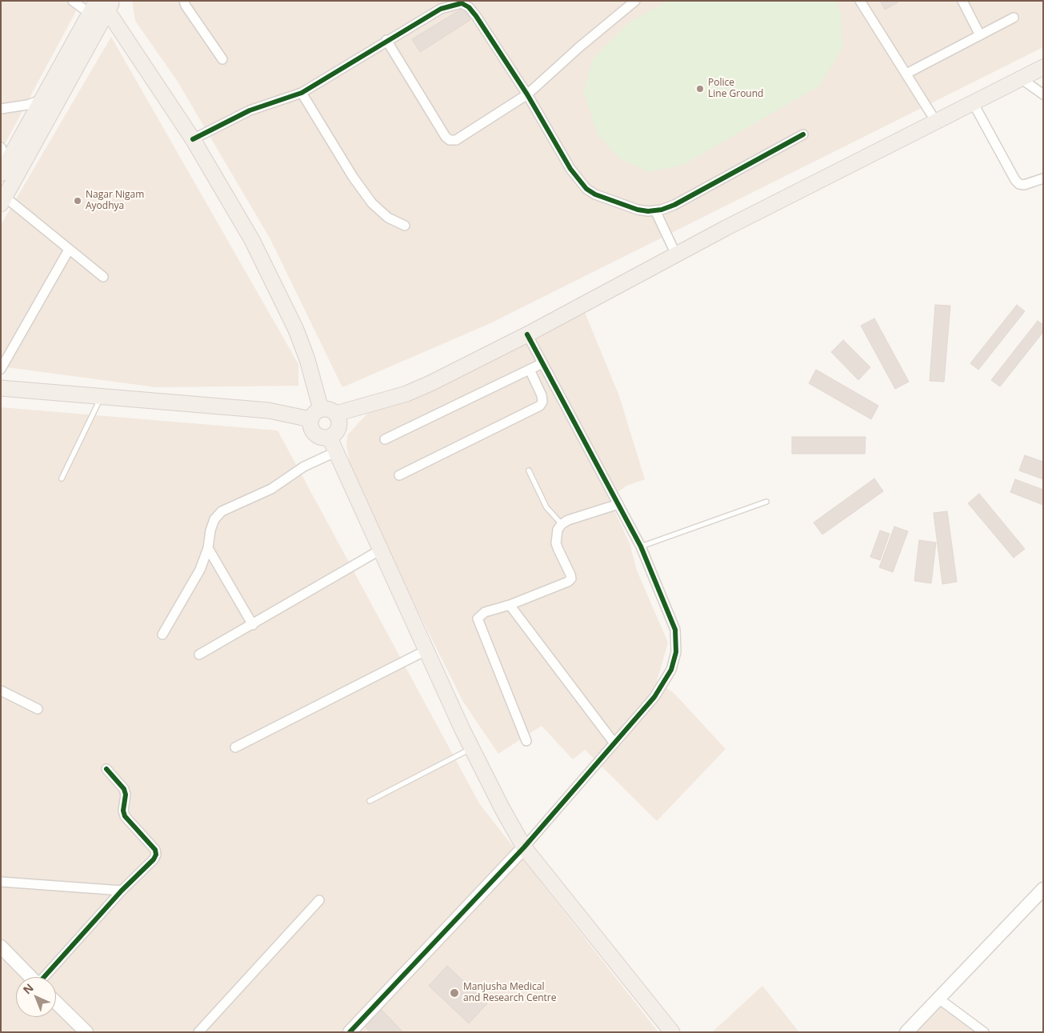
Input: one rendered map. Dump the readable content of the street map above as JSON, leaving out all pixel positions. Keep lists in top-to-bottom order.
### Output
{
  "places": ["Police Line Ground", "Nagar Nigam Ayodhya", "Manjusha Medical and Research Centre"],
  "north": "top left"
}
